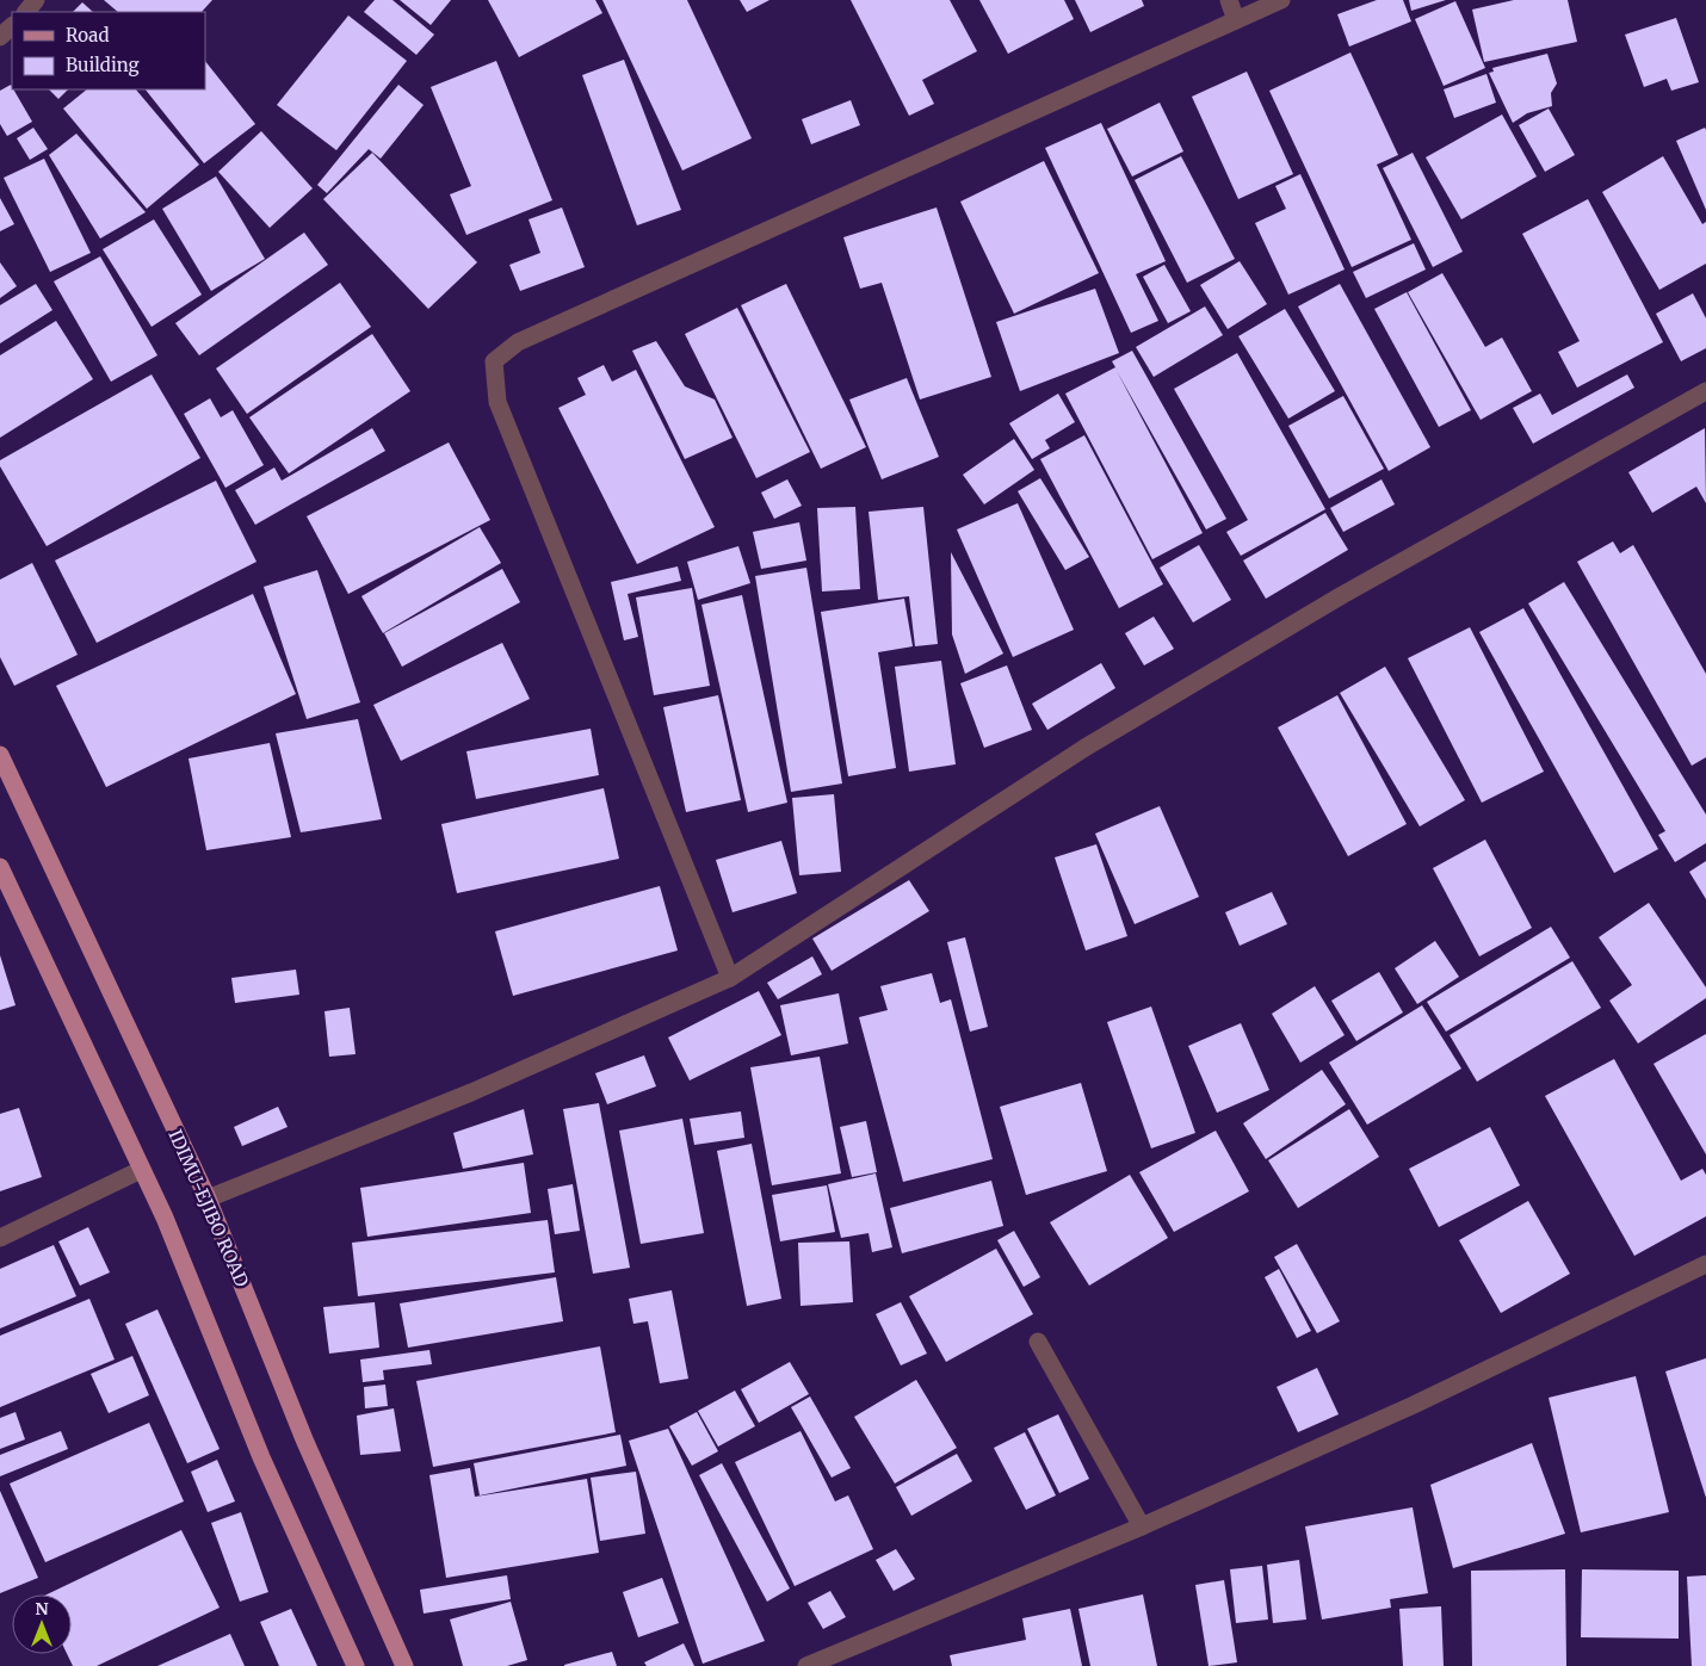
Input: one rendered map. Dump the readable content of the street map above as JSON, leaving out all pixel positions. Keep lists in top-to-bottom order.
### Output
{
  "streets": {
    "main road": ["IDIMU-EJIBO ROAD"]
  },
  "legend": ["Road", "Building"],
  "north": "top"
}
